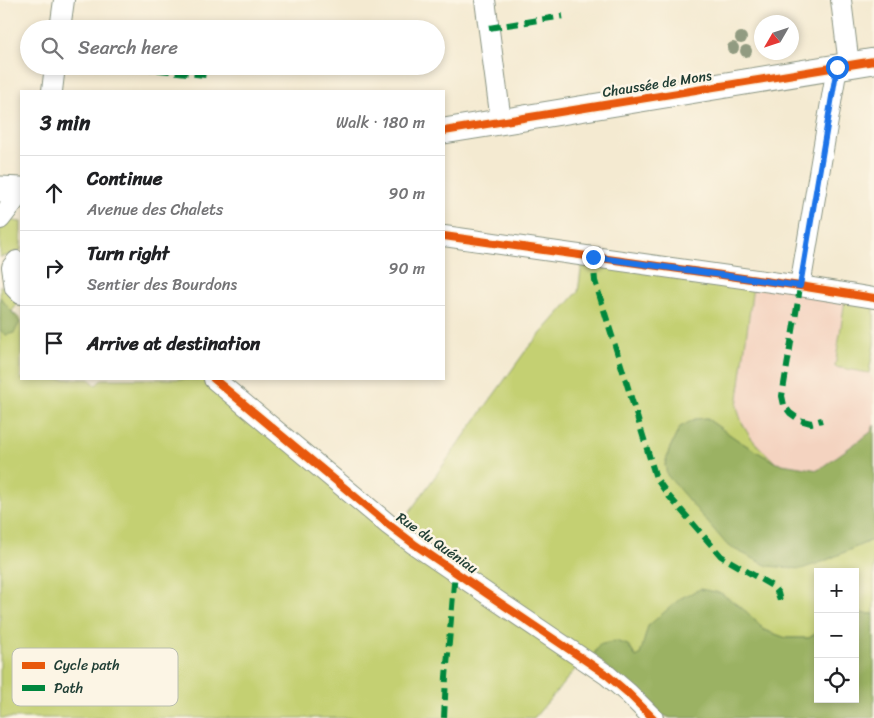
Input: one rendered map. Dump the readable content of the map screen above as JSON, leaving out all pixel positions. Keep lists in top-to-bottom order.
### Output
{
  "streets": {
    "main road": ["Chaussée de Mons"],
    "street": ["Rue du Quéniau"]
  },
  "legend": ["Cycle path", "Path"],
  "north": "bottom left",
  "page": {
    "search": "Search here",
    "heading": ["3 min", "Walk · 180 m"],
    "list": [
      ["Continue", "Avenue des Chalets", "90 m"],
      ["Turn right", "Sentier des Bourdons", "90 m"],
      "Arrive at destination"
    ],
    "map_buttons": ["+", "−"]
  }
}
